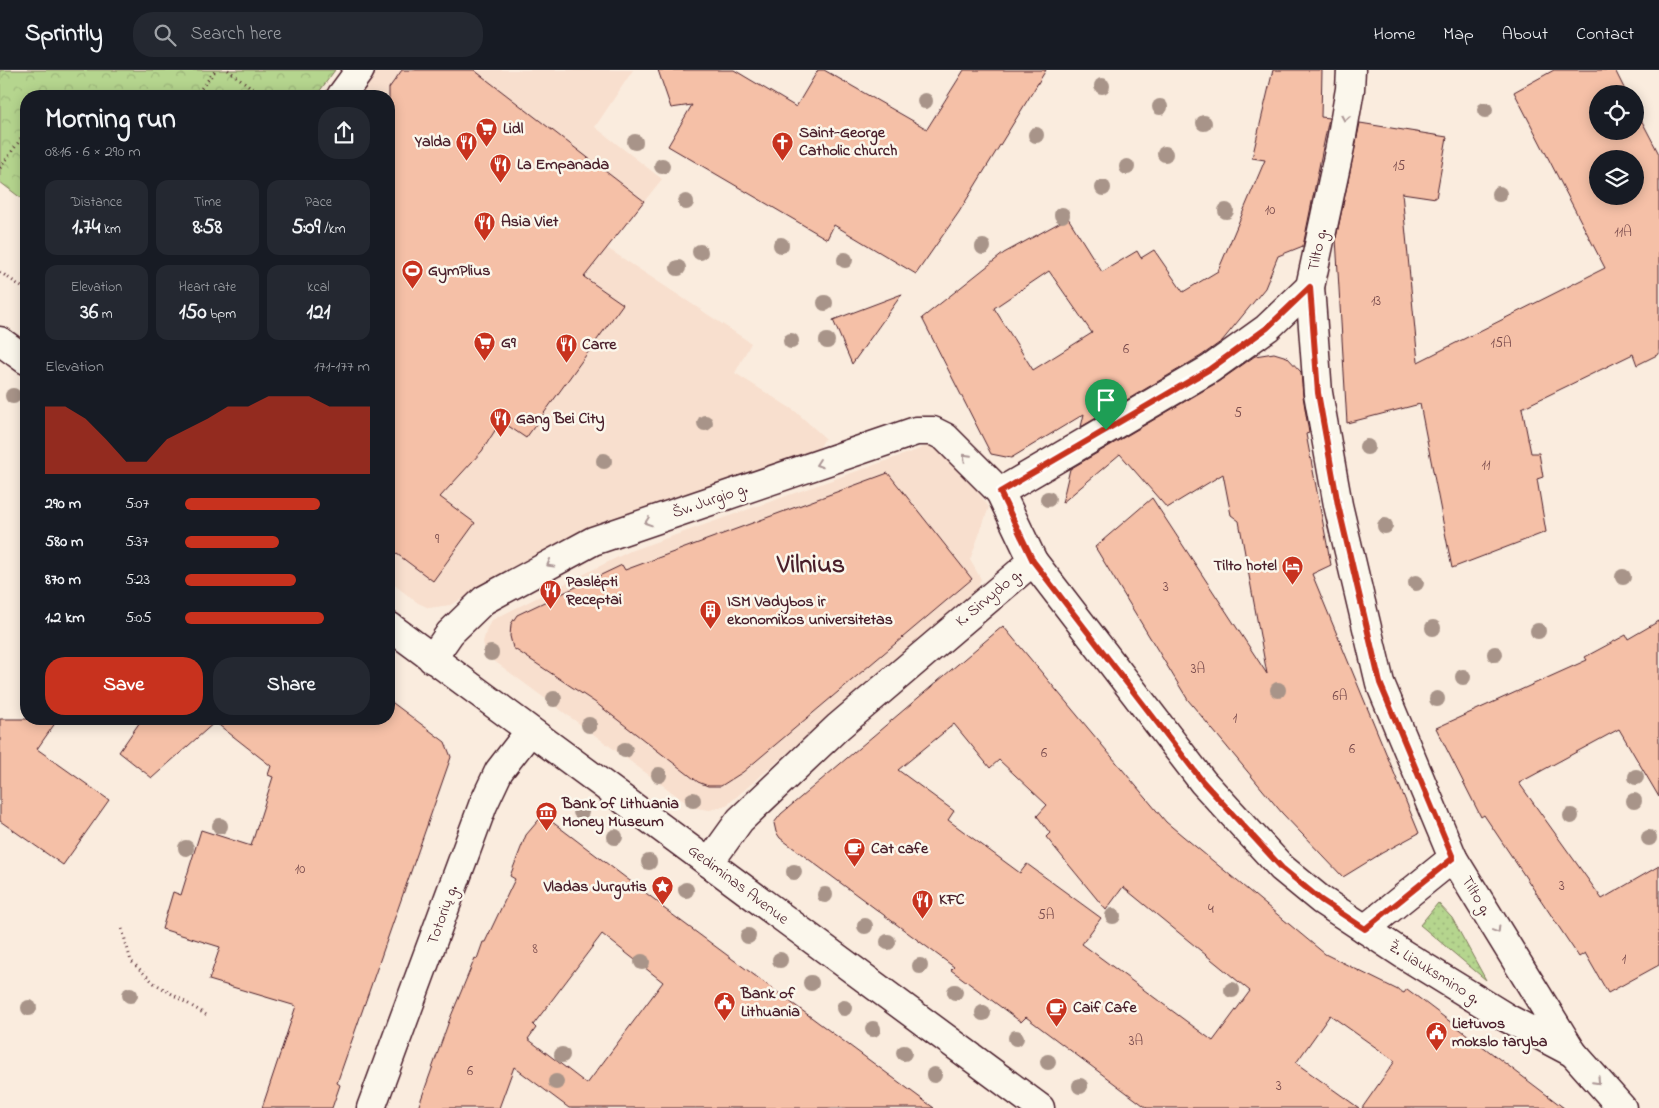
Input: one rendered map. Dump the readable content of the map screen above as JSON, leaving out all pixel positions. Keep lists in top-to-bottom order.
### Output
{
  "streets": {
    "street": [
      "Tilto g.",
      "Šv. Jurgio g.",
      "K. Sirvydo g.",
      "Gediminas Avenue",
      "Totorių g.",
      "Ž. Liauksmino g."
    ]
  },
  "crossings": [
    ["Tilto g.", "Ž. Liauksmino g."],
    ["Šv. Jurgio g.", "K. Sirvydo g."],
    ["Šv. Jurgio g.", "Gediminas Avenue"],
    ["K. Sirvydo g.", "Gediminas Avenue"],
    ["K. Sirvydo g.", "Ž. Liauksmino g."],
    ["Gediminas Avenue", "Totorių g."]
  ],
  "one_way": ["Tilto g.", "Šv. Jurgio g."],
  "districts": ["Vilnius"],
  "places": {
    "supermarket": ["Lidl", "G9"],
    "restaurant": [
      "Yalda",
      "La Empanada",
      "Asia Viet",
      "Carre",
      "Gang Bei City",
      "Paslėpti Receptai",
      "KFC"
    ],
    "church": ["Saint-George Catholic church"],
    "sports": ["GymPlius"],
    "hotel": ["Tilto hotel"],
    "building": ["ISM Vadybos ir ekonomikos universitetas"],
    "museum": ["Bank of Lithuania Money Museum"],
    "cafe": ["Cat cafe", "Caif Cafe"],
    "place": ["Vladas Jurgutis"],
    "public building": ["Bank of Lithuania", "Lietuvos mokslo taryba"]
  },
  "house_numbers": [
    "15",
    "10",
    "11A",
    "13",
    "15A",
    "6",
    "5",
    "11",
    "9",
    "3",
    "3A",
    "6A",
    "1",
    "6",
    "6",
    "10",
    "3",
    "4",
    "5A",
    "8",
    "1",
    "3A",
    "6",
    "3"
  ],
  "page": {
    "header": "Sprintly",
    "search": "Search here",
    "nav": [
      "Home",
      "Map",
      "About",
      "Contact"
    ],
    "heading": ["Morning run", "08:16 · 6 × 290 m"],
    "stats": [
      ["Distance", "1.74 km"],
      ["Time", "8:58"],
      ["Pace", "5:09 /km"],
      ["Elevation", "36 m"],
      ["Heart rate", "150 bpm"],
      ["kcal", "121"]
    ],
    "chart": ["Elevation", "171–177 m"],
    "list": [
      {
        "name": "290 m",
        "note": "5:07"
      },
      {
        "name": "580 m",
        "note": "5:37"
      },
      {
        "name": "870 m",
        "note": "5:23"
      },
      {
        "name": "1.2 km",
        "note": "5:05"
      }
    ],
    "buttons": ["Save", "Share"]
  }
}
